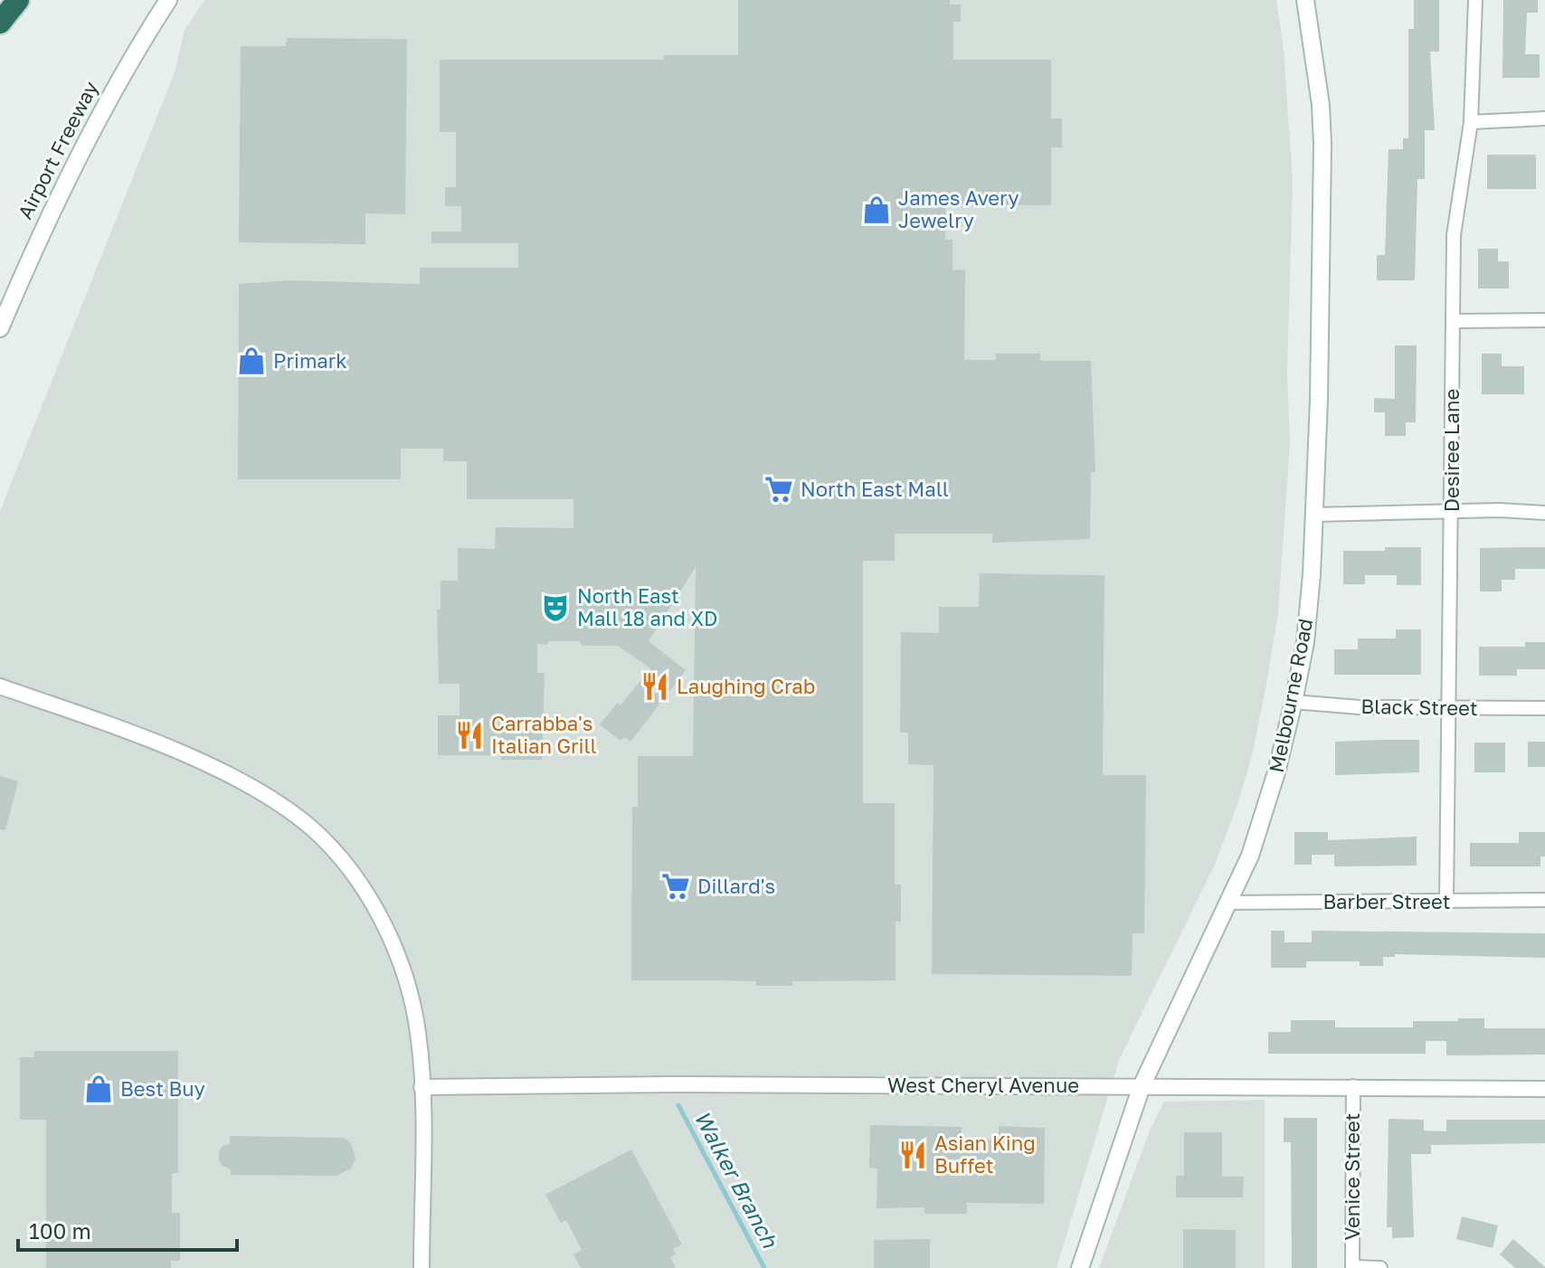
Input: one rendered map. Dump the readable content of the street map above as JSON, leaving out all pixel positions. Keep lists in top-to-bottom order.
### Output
{
  "streets": {
    "main road": ["Airport Freeway", "Melbourne Road"],
    "street": [
      "Desiree Lane",
      "Black Street",
      "Barber Street",
      "West Cheryl Avenue",
      "Venice Street"
    ]
  },
  "crossings": [
    ["Desiree Lane", "Black Street"],
    ["Desiree Lane", "Barber Street"],
    ["Melbourne Road", "Black Street"],
    ["Melbourne Road", "Barber Street"],
    ["Melbourne Road", "West Cheryl Avenue"],
    ["West Cheryl Avenue", "Venice Street"]
  ],
  "water": ["Walker Branch"],
  "places": {
    "shop": ["James Avery Jewelry", "Primark", "Best Buy"],
    "supermarket": ["North East Mall", "Dillard's"],
    "theatre": ["North East Mall 18 and XD"],
    "restaurant": ["Laughing Crab", "Carrabba's Italian Grill", "Asian King Buffet"]
  },
  "scale_bar": "100 m"
}
